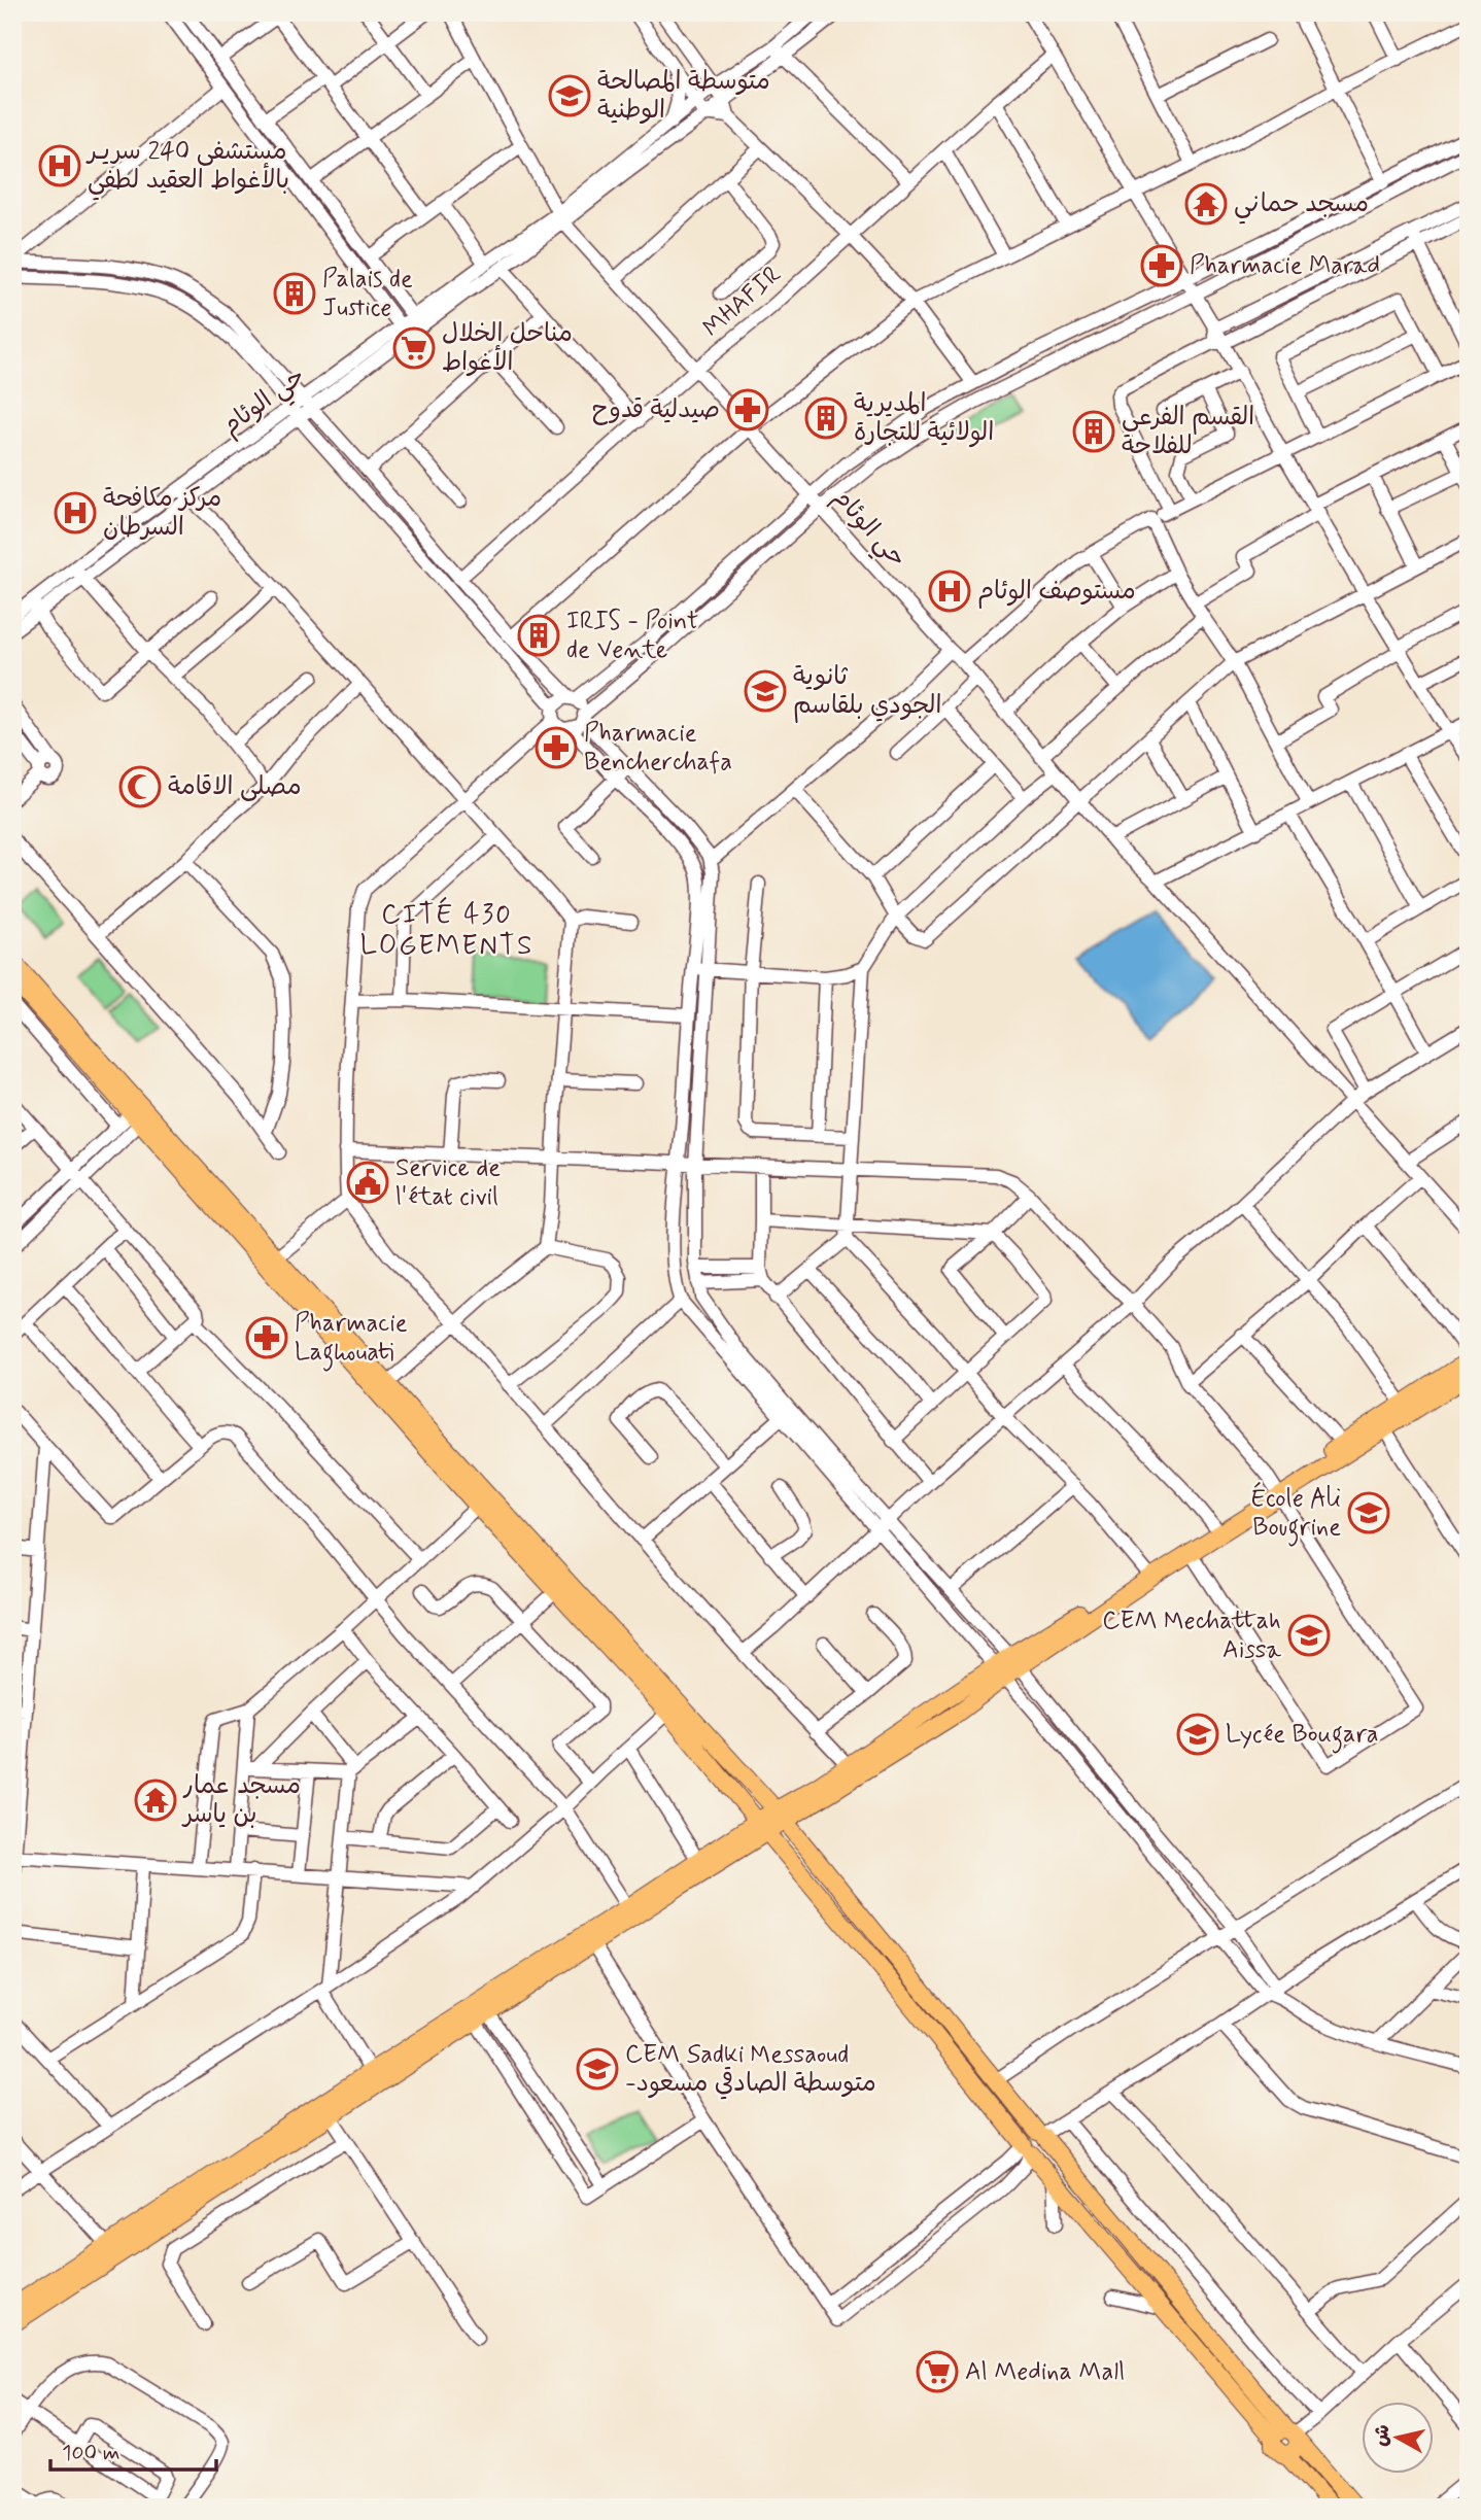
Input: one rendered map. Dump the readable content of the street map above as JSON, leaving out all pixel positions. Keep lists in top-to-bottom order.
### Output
{
  "streets": {
    "street": ["MHAFIR", "حي الوئام"]
  },
  "crossings": [
    ["MHAFIR", "حي الوئام"]
  ],
  "districts": ["CITÉ 430 LOGEMENTS"],
  "places": {
    "school or university": [
      "متوسطة المصالحة الوطنية",
      "ثانوية الجودي بلقاسم",
      "École Ali Bougrine",
      "CEM Mechattah Aissa",
      "Lycée Bougara",
      "CEM Sadki Messaoud -متوسطة الصادقي مسعود"
    ],
    "hospital": ["مستشفى 240 سريـر بالأغواط العقيد لطفي", "مركز مكافحة السرطان", "مستوصف الوئام"],
    "temple": ["مسجد حماني", "مسجد عمار بن ياسر"],
    "pharmacy": [
      "Pharmacie Marad",
      "صيدلية قدوح",
      "Pharmacie Bencherchafa",
      "Pharmacie Laghouati"
    ],
    "building": [
      "Palais de Justice",
      "المديرية الولائية للتجارة",
      "القسم الفرعي للفلاحة",
      "IRIS - Point de Vente"
    ],
    "supermarket": ["مناحل الخلال الأغواط", "Al Medina Mall"],
    "mosque": ["مصلى الاقامة"],
    "public building": ["Service de l'état civil"]
  },
  "scale_bar": "100 m",
  "north": "left"
}
